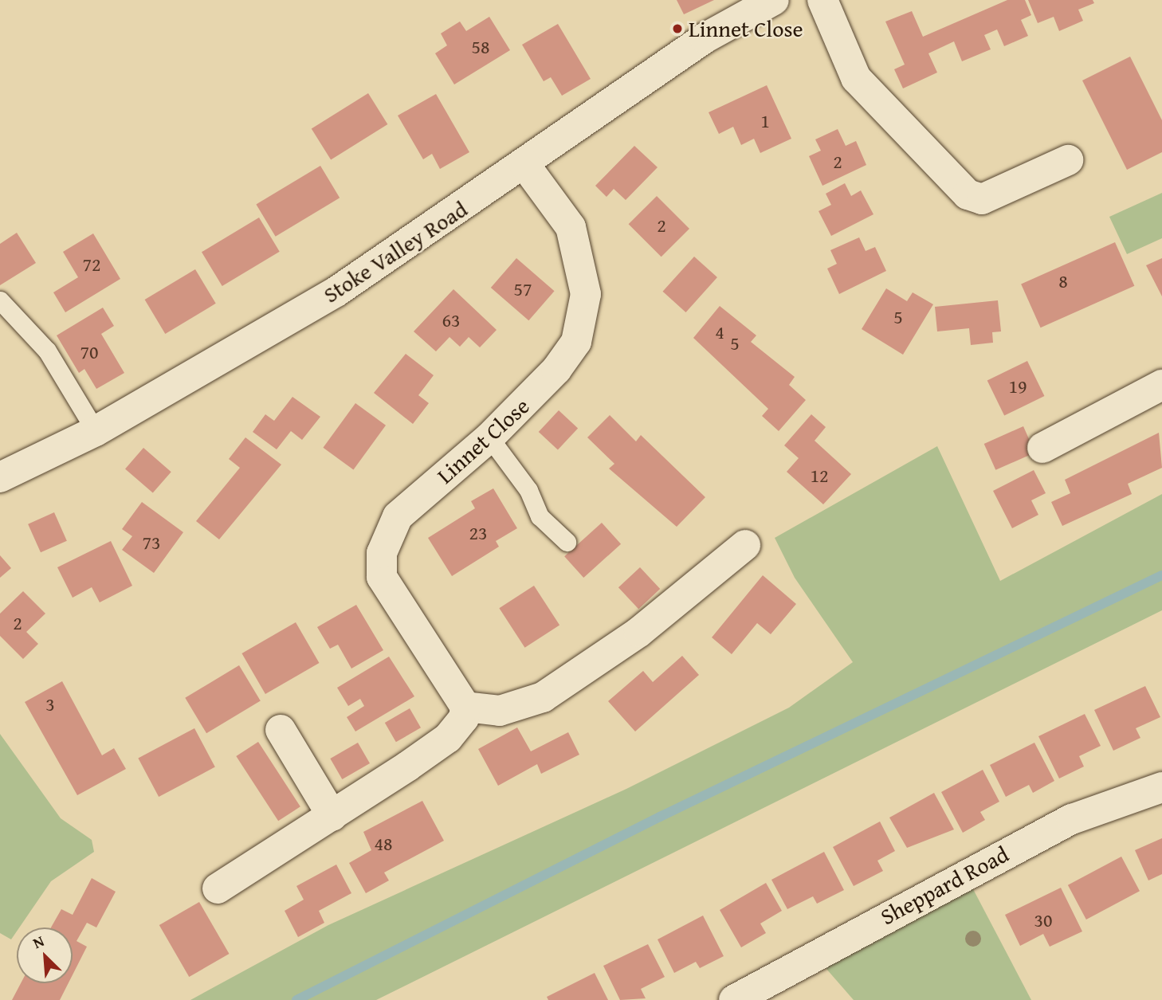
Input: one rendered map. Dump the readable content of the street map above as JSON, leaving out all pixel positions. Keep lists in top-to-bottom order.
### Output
{
  "streets": {
    "street": ["Stoke Valley Road", "Linnet Close", "Sheppard Road"]
  },
  "crossings": [
    ["Stoke Valley Road", "Linnet Close"]
  ],
  "places": ["Linnet Close"],
  "house_numbers": [
    "58",
    "1",
    "2",
    "2",
    "72",
    "8",
    "57",
    "5",
    "63",
    "4",
    "5",
    "70",
    "19",
    "12",
    "23",
    "73",
    "2",
    "3",
    "48",
    "30"
  ],
  "north": "top left"
}
